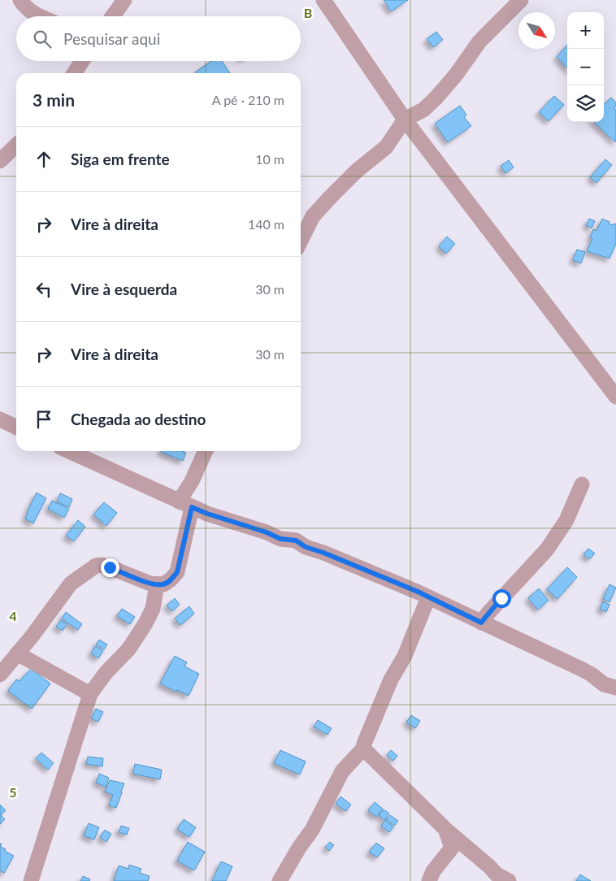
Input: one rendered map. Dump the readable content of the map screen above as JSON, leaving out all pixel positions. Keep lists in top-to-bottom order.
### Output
{
  "north": "bottom right",
  "page": {
    "map_buttons": ["+", "−"],
    "search": "Pesquisar aqui",
    "heading": ["3 min", "A pé · 210 m"],
    "list": [
      ["Siga em frente", "10 m"],
      ["Vire à direita", "140 m"],
      ["Vire à esquerda", "30 m"],
      ["Vire à direita", "30 m"],
      "Chegada ao destino"
    ]
  },
  "grid": {
    "columns": ["B"],
    "rows": ["4", "5"]
  }
}
